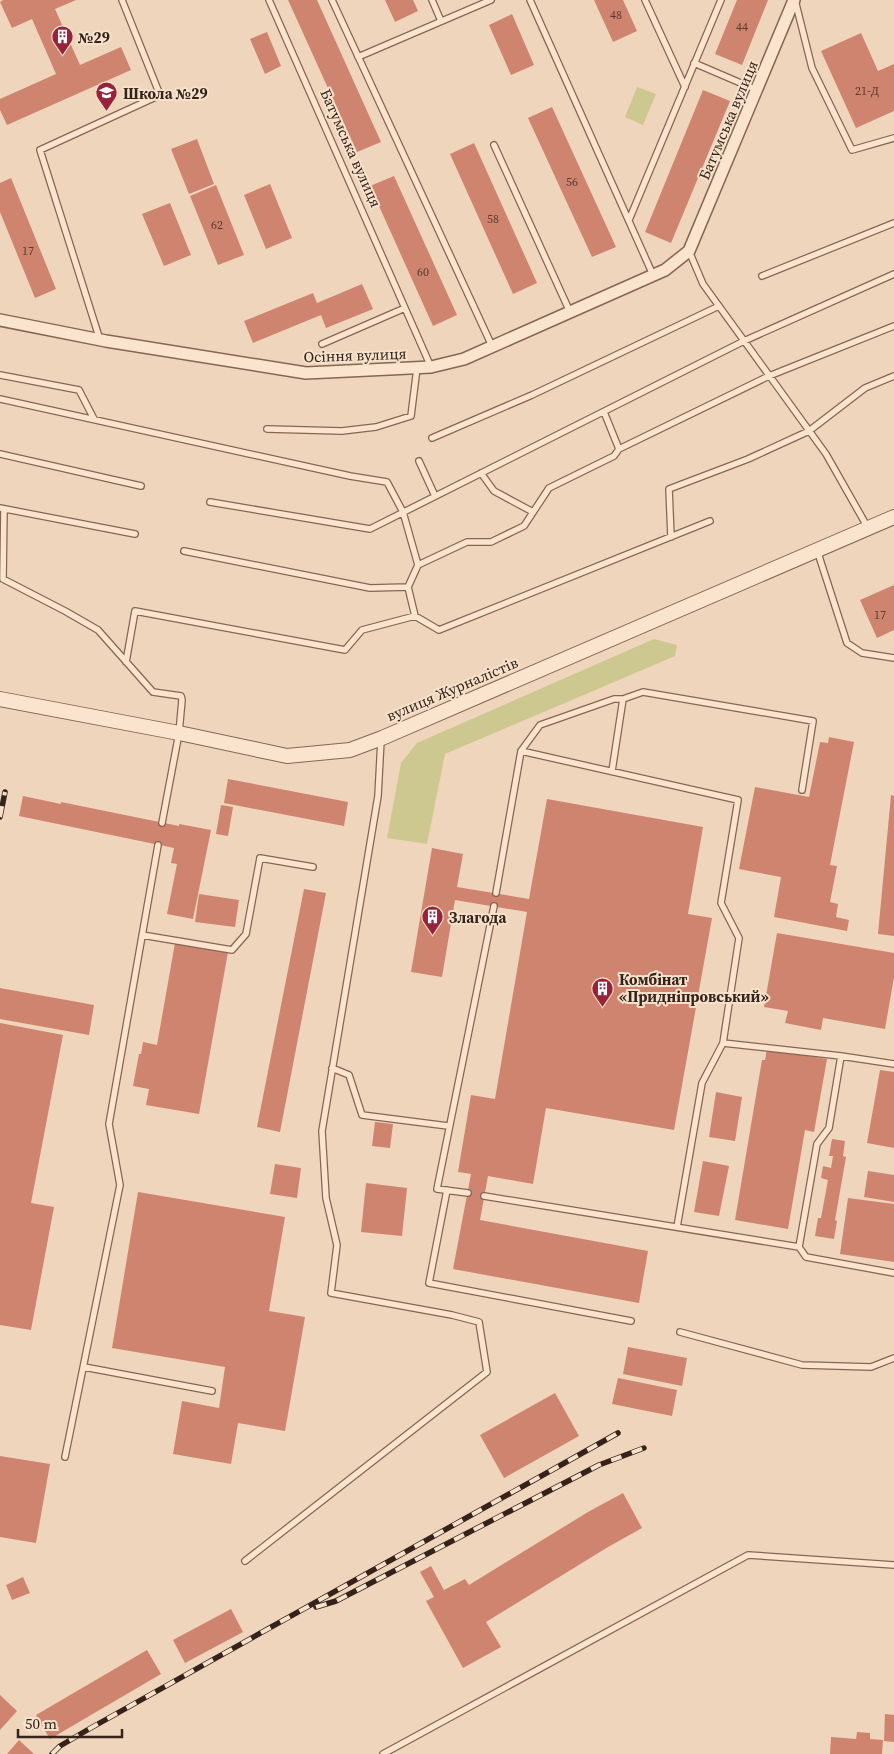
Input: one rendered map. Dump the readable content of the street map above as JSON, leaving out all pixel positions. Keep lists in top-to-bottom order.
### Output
{
  "streets": {
    "street": ["Батумська вулиця", "Осіння вулиця", "вулиця Журналістів"]
  },
  "crossings": [
    ["Батумська вулиця", "Осіння вулиця"]
  ],
  "places": {
    "building": ["№29", "Злагода", "Комбінат «Придніпровський»"],
    "school or university": ["Школа №29"]
  },
  "house_numbers": [
    "48",
    "44",
    "21-Д",
    "56",
    "58",
    "62",
    "17",
    "60",
    "17"
  ],
  "scale_bar": "50 m"
}
